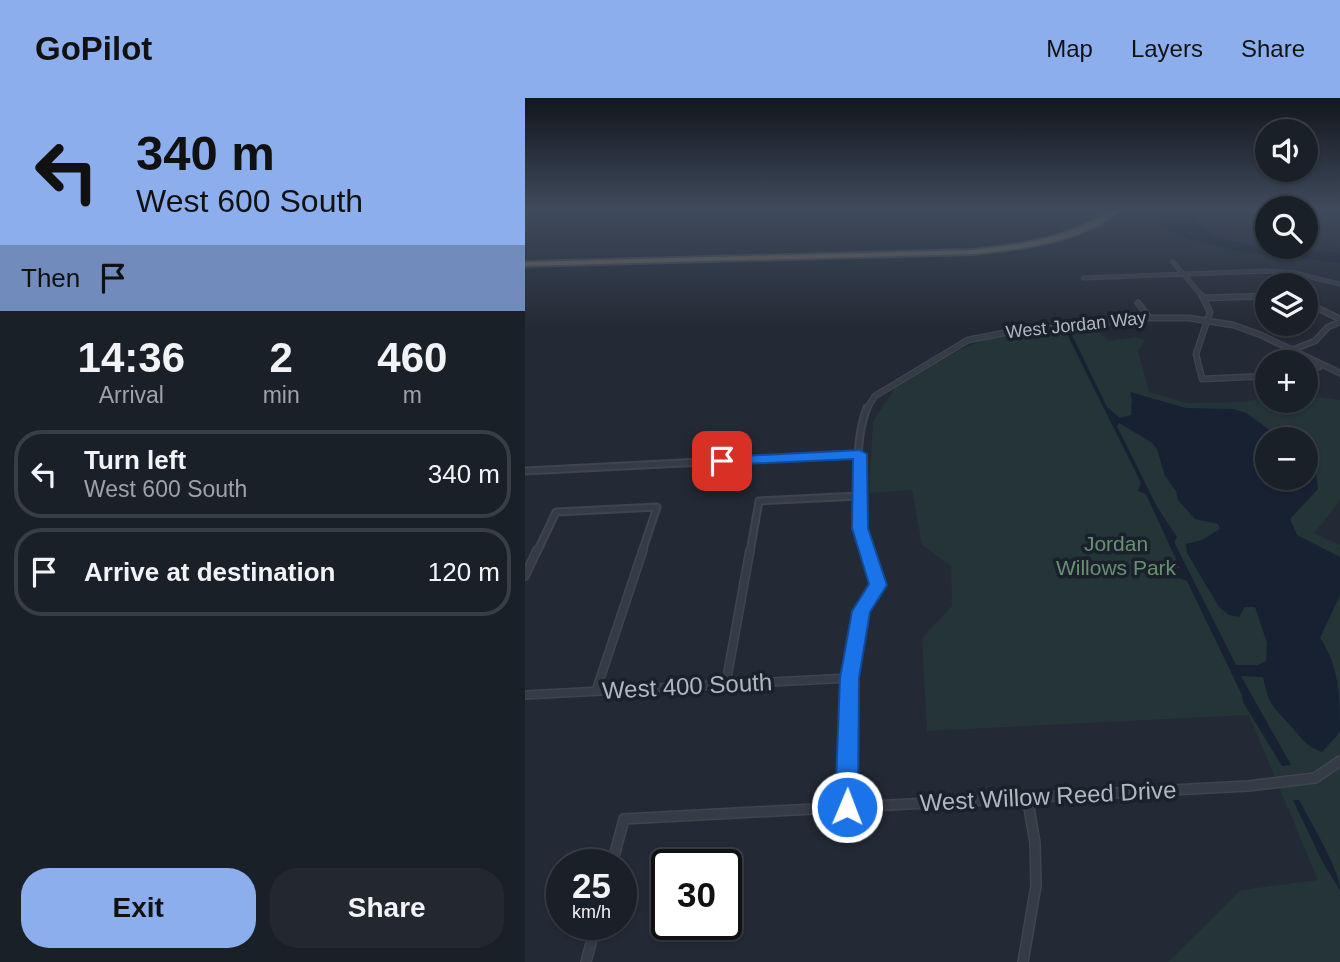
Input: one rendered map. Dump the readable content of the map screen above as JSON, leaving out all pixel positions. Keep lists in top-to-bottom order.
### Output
{
  "streets": {
    "street": ["West Jordan Way", "West 400 South", "West Willow Reed Drive"]
  },
  "crossings": [
    ["West Jordan Way", "West 400 South"]
  ],
  "parks": ["Jordan Willows Park"],
  "page": {
    "header": "GoPilot",
    "nav": ["Map", "Layers", "Share"],
    "turn": ["340 m", "West 600 South"],
    "map_buttons": ["+", "−"],
    "then": "Then",
    "eta": [
      "14:36",
      "Arrival",
      "2",
      "min",
      "460",
      "m"
    ],
    "list": [
      {
        "name": "Turn left",
        "note": "West 600 South",
        "value": "340 m"
      },
      {
        "name": "Arrive at destination",
        "value": "120 m"
      }
    ],
    "speed": "25 km/h",
    "limit": "30",
    "buttons": ["Exit", "Share"]
  }
}
